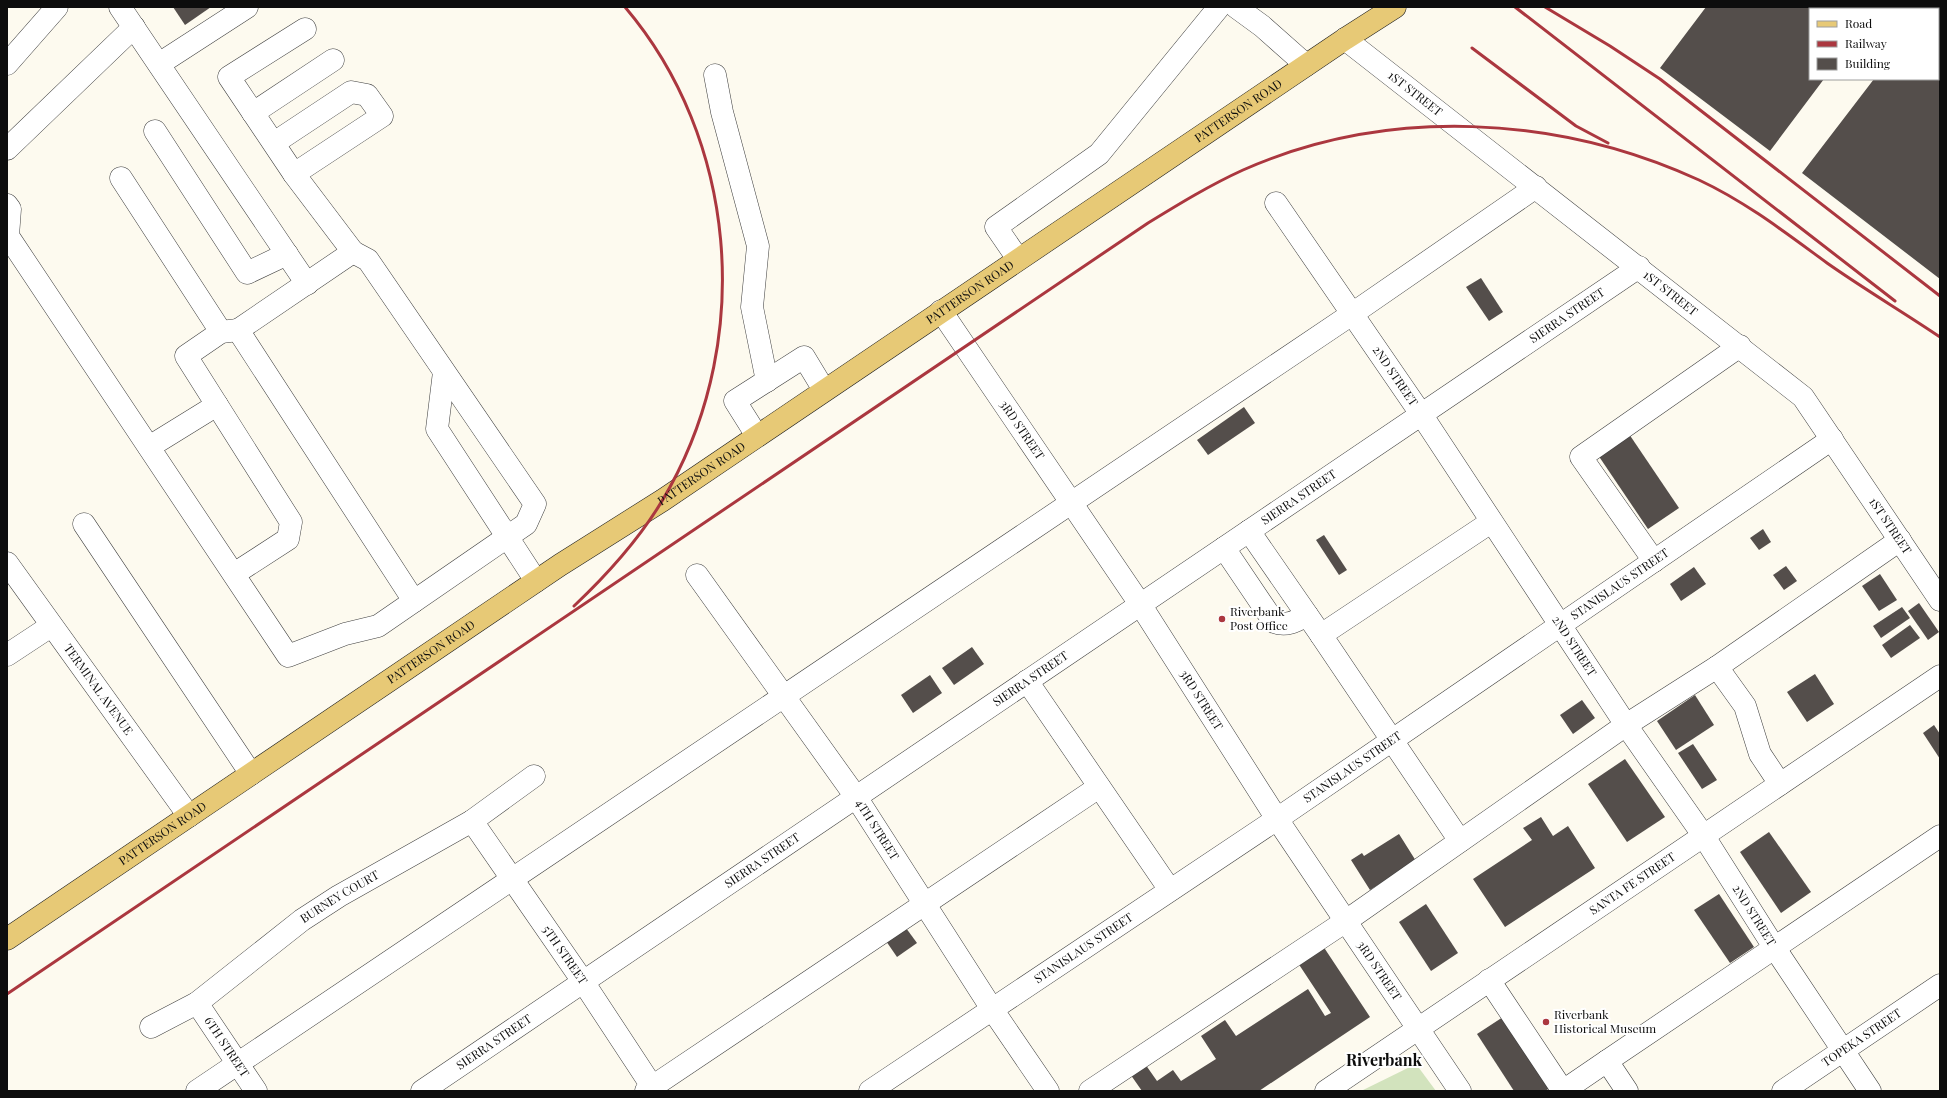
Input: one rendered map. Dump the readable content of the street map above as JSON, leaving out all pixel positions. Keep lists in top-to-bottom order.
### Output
{
  "streets": {
    "main road": ["PATTERSON ROAD"],
    "street": [
      "1ST STREET",
      "SIERRA STREET",
      "2ND STREET",
      "3RD STREET",
      "STANISLAUS STREET",
      "TERMINAL AVENUE",
      "4TH STREET",
      "SANTA FE STREET",
      "BURNEY COURT",
      "5TH STREET",
      "TOPEKA STREET",
      "6TH STREET"
    ]
  },
  "crossings": [
    ["1ST STREET", "PATTERSON ROAD"],
    ["1ST STREET", "SIERRA STREET"],
    ["1ST STREET", "STANISLAUS STREET"],
    ["PATTERSON ROAD", "3RD STREET"],
    ["PATTERSON ROAD", "TERMINAL AVENUE"],
    ["SIERRA STREET", "2ND STREET"],
    ["SIERRA STREET", "3RD STREET"],
    ["SIERRA STREET", "4TH STREET"],
    ["SIERRA STREET", "5TH STREET"],
    ["2ND STREET", "STANISLAUS STREET"],
    ["2ND STREET", "SANTA FE STREET"],
    ["2ND STREET", "TOPEKA STREET"],
    ["3RD STREET", "STANISLAUS STREET"],
    ["3RD STREET", "SANTA FE STREET"],
    ["STANISLAUS STREET", "4TH STREET"],
    ["BURNEY COURT", "5TH STREET"],
    ["BURNEY COURT", "6TH STREET"]
  ],
  "districts": ["Riverbank"],
  "places": ["Riverbank Post Office", "Riverbank Historical Museum"],
  "legend": ["Road", "Railway", "Building"]
}
